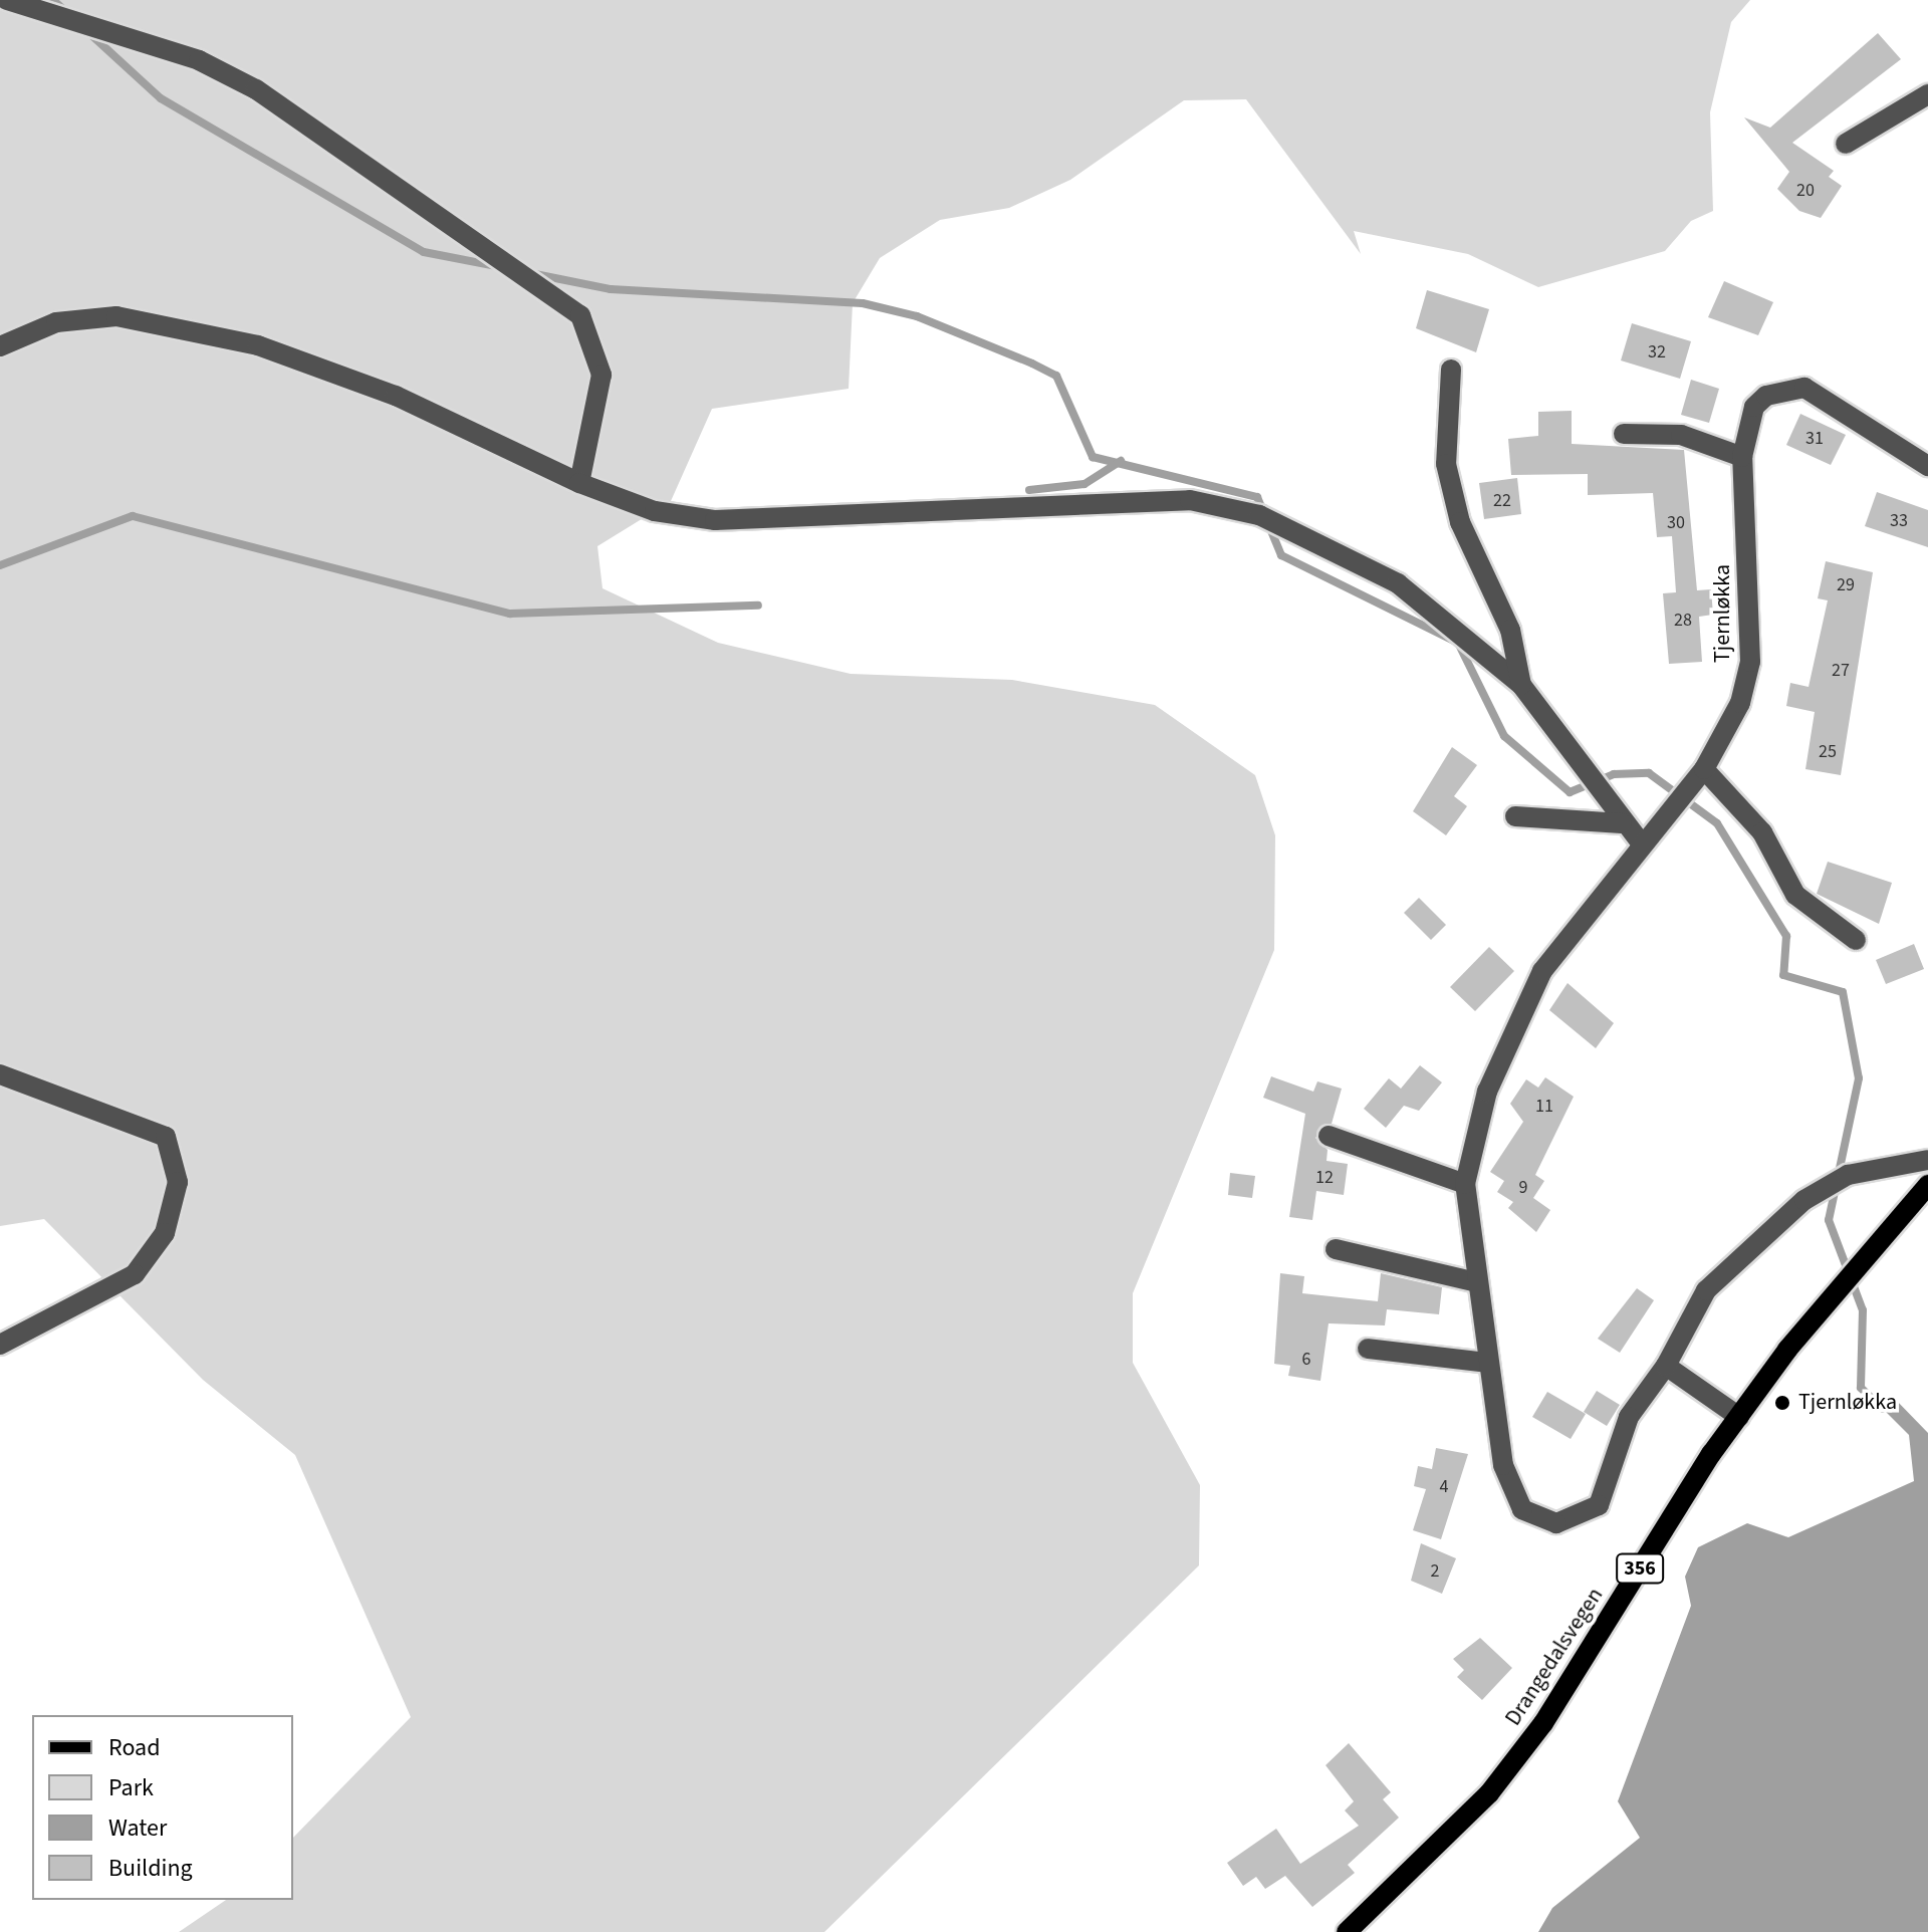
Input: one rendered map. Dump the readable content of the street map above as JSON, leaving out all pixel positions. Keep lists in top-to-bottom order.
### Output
{
  "streets": {
    "main road": ["356", "Drangedalsvegen"],
    "street": ["Tjernløkka"]
  },
  "places": ["Tjernløkka"],
  "house_numbers": [
    "20",
    "32",
    "31",
    "22",
    "33",
    "30",
    "29",
    "28",
    "27",
    "25",
    "11",
    "12",
    "9",
    "6",
    "4",
    "2"
  ],
  "legend": [
    "Road",
    "Park",
    "Water",
    "Building"
  ]
}
